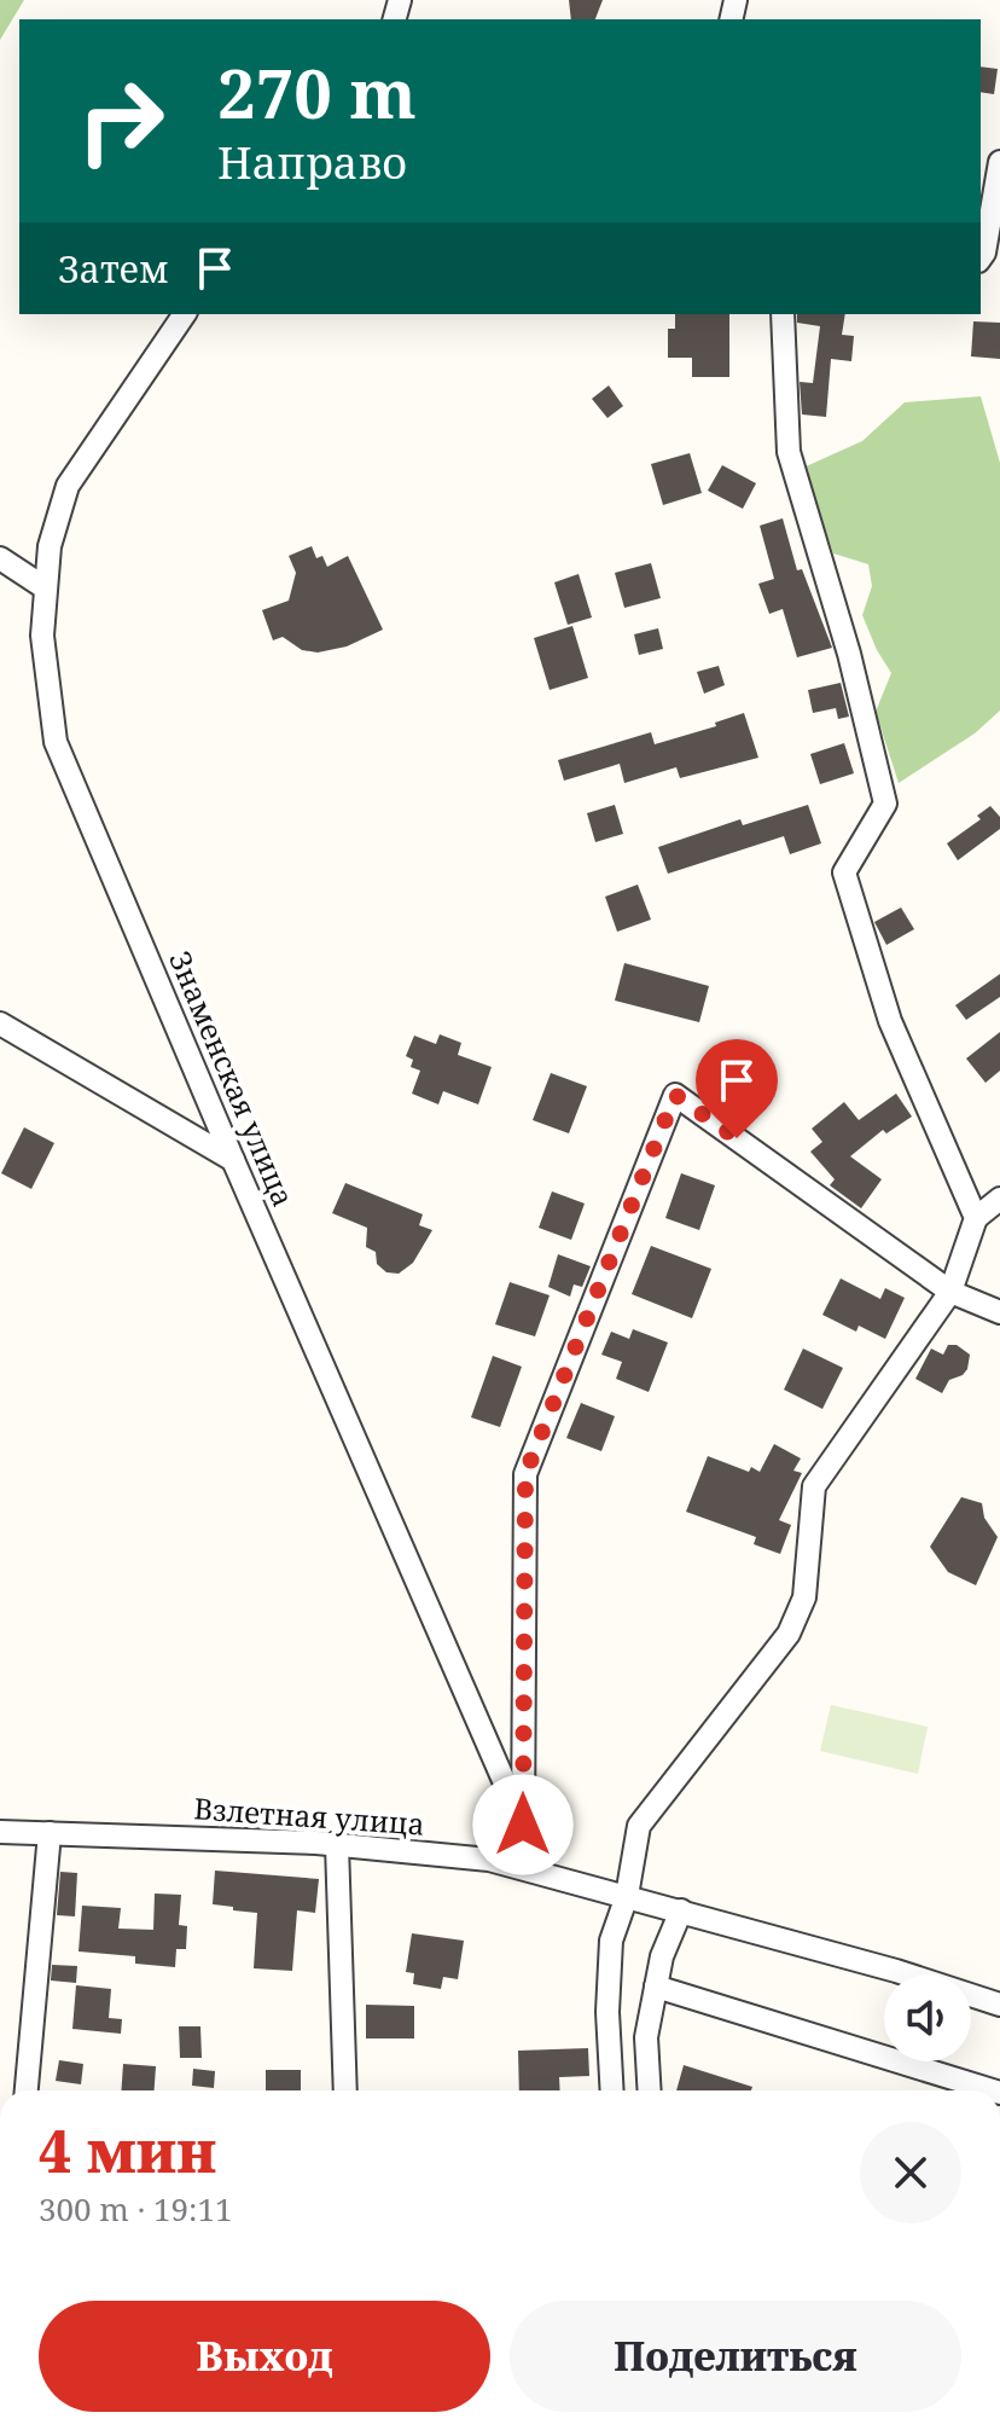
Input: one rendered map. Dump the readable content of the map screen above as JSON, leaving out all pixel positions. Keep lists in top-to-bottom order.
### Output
{
  "streets": {
    "street": ["Знаменская улица", "Взлетная улица"]
  },
  "crossings": [
    ["Знаменская улица", "Взлетная улица"]
  ],
  "page": {
    "turn": ["270 m", "Направо"],
    "then": "Затем",
    "heading": ["4 мин", "300 m · 19:11"],
    "buttons": ["Выход", "Поделиться"]
  }
}
